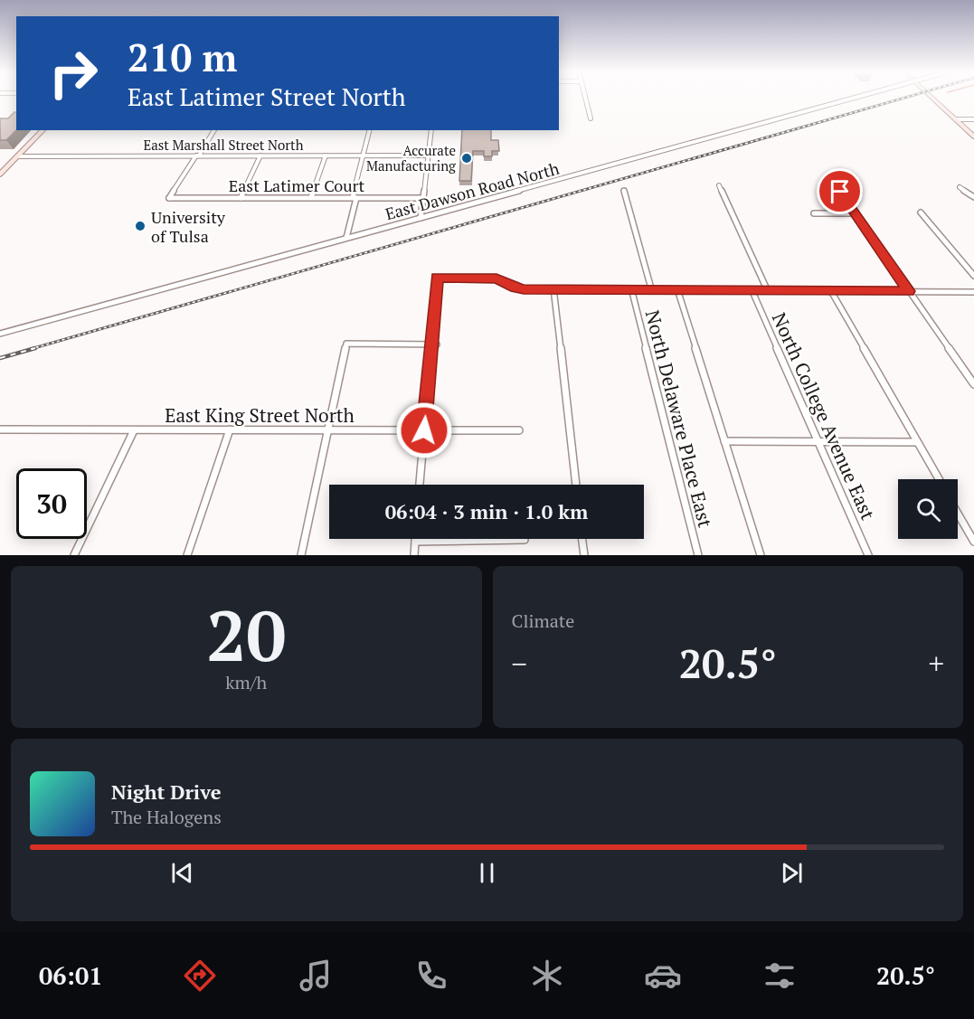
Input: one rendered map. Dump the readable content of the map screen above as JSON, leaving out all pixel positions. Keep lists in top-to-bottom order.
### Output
{
  "streets": {
    "street": [
      "East Marshall Street North",
      "East Latimer Court",
      "East Dawson Road North",
      "East King Street North",
      "North College Avenue East",
      "North Delaware Place East"
    ]
  },
  "crossings": [
    ["East Marshall Street North", "East Latimer Court"]
  ],
  "places": ["Accurate Manufacturing", "University of Tulsa"],
  "page": {
    "turn": ["210 m", "East Latimer Street North"],
    "limit": "30",
    "trip": "06:04 · 3 min · 1.0 km",
    "tile": [
      ["20", "km/h"],
      "Climate"
    ],
    "heat": ["−", "20.5°", "+"],
    "song": ["Night Drive", "The Halogens"],
    "tabs": ["06:01", "20.5°"]
  }
}
